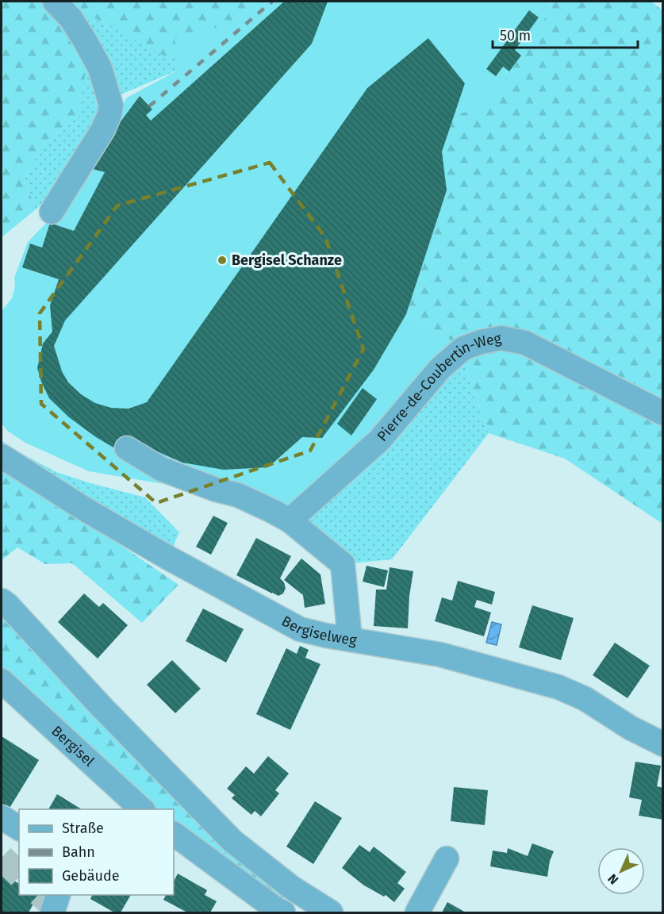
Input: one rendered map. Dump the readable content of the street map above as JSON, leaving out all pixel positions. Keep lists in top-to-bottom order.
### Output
{
  "streets": {
    "street": ["Pierre-de-Coubertin-Weg", "Bergiselweg", "Bergisel"]
  },
  "places": ["Bergisel Schanze"],
  "legend": ["Straße", "Bahn", "Gebäude"],
  "scale_bar": "50 m",
  "north": "bottom left"
}
